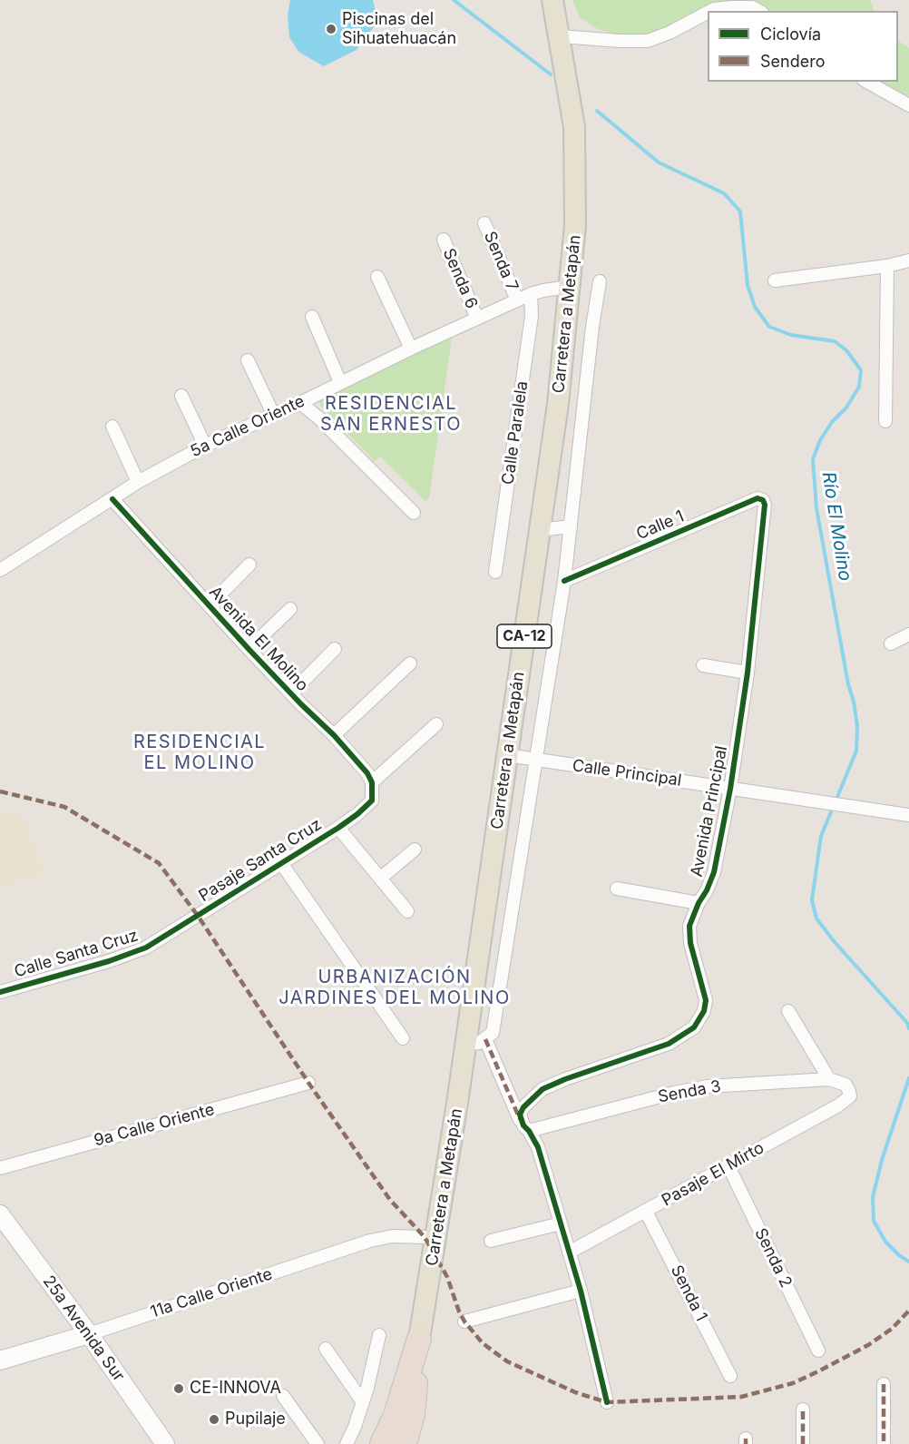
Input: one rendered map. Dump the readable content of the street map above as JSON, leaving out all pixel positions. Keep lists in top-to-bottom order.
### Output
{
  "streets": {
    "main road": [
      "Carretera a Metapán",
      "CA-12",
      "11a Calle Oriente",
      "25a Avenida Sur"
    ],
    "street": [
      "Senda 7",
      "Senda 6",
      "5a Calle Oriente",
      "Calle Paralela",
      "Calle 1",
      "Avenida El Molino",
      "Calle Principal",
      "Avenida Principal",
      "Pasaje Santa Cruz",
      "Calle Santa Cruz",
      "Senda 3",
      "9a Calle Oriente",
      "Pasaje El Mirto",
      "Senda 2",
      "Senda 1"
    ]
  },
  "crossings": [
    ["Senda 7", "5a Calle Oriente"],
    ["Senda 6", "5a Calle Oriente"],
    ["Carretera a Metapán", "5a Calle Oriente"],
    ["Carretera a Metapán", "Calle Principal"],
    ["Carretera a Metapán", "11a Calle Oriente"],
    ["5a Calle Oriente", "Calle Paralela"],
    ["5a Calle Oriente", "Avenida El Molino"],
    ["Calle 1", "Avenida Principal"],
    ["Avenida El Molino", "Pasaje Santa Cruz"],
    ["Calle Principal", "Avenida Principal"],
    ["Pasaje Santa Cruz", "Calle Santa Cruz"],
    ["Senda 3", "Pasaje El Mirto"],
    ["Pasaje El Mirto", "Senda 2"],
    ["Pasaje El Mirto", "Senda 1"],
    ["11a Calle Oriente", "25a Avenida Sur"]
  ],
  "districts": ["RESIDENCIAL SAN ERNESTO", "RESIDENCIAL EL MOLINO", "URBANIZACIÓN JARDINES DEL MOLINO"],
  "water": ["Río El Molino"],
  "places": ["Piscinas del Sihuatehuacán", "CE-INNOVA", "Pupilaje"],
  "legend": ["Ciclovía", "Sendero"]
}
